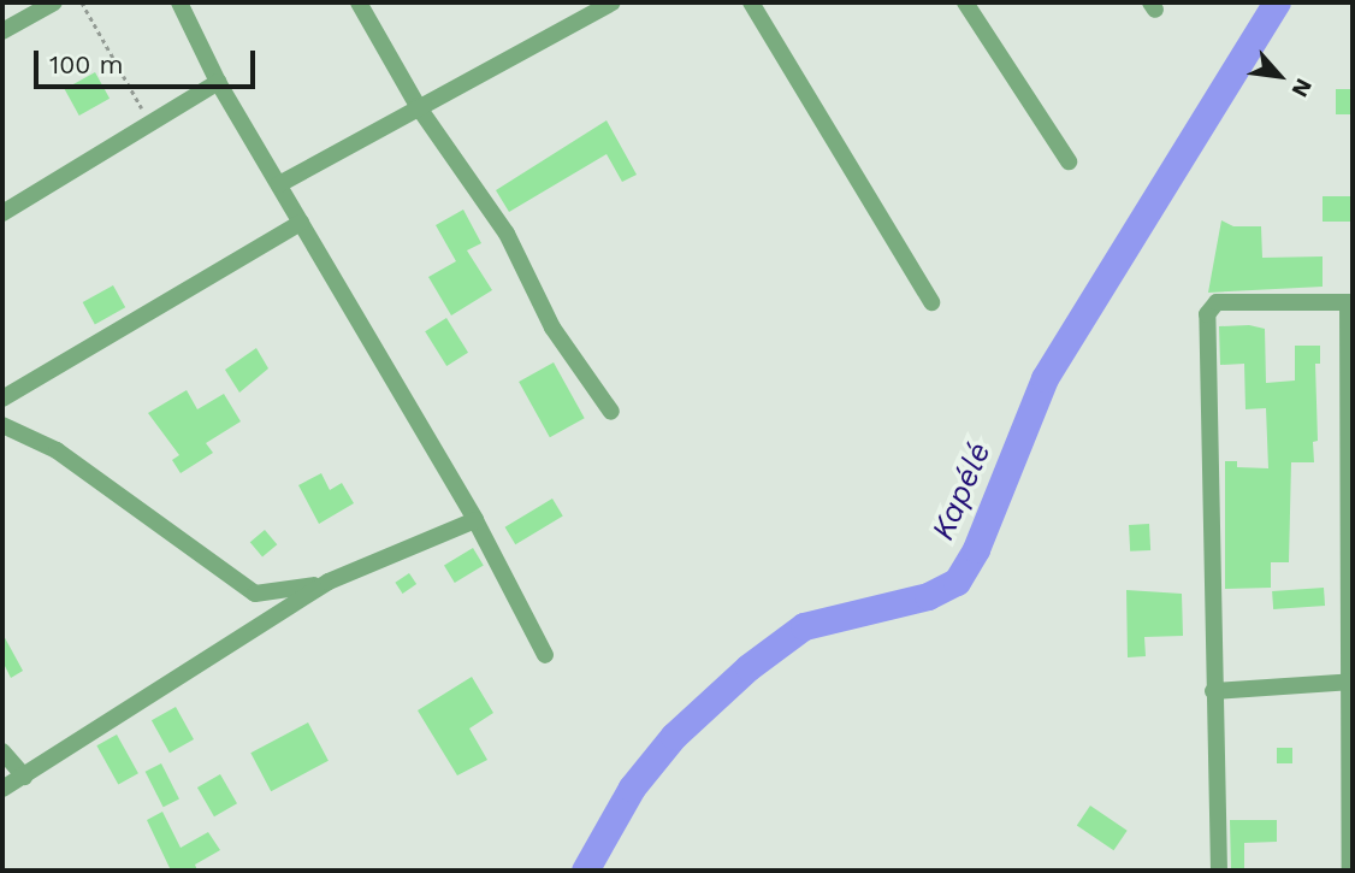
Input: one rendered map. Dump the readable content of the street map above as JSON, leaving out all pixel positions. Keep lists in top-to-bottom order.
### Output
{
  "water": ["Kapélé"],
  "scale_bar": "100 m",
  "north": "bottom right"
}
